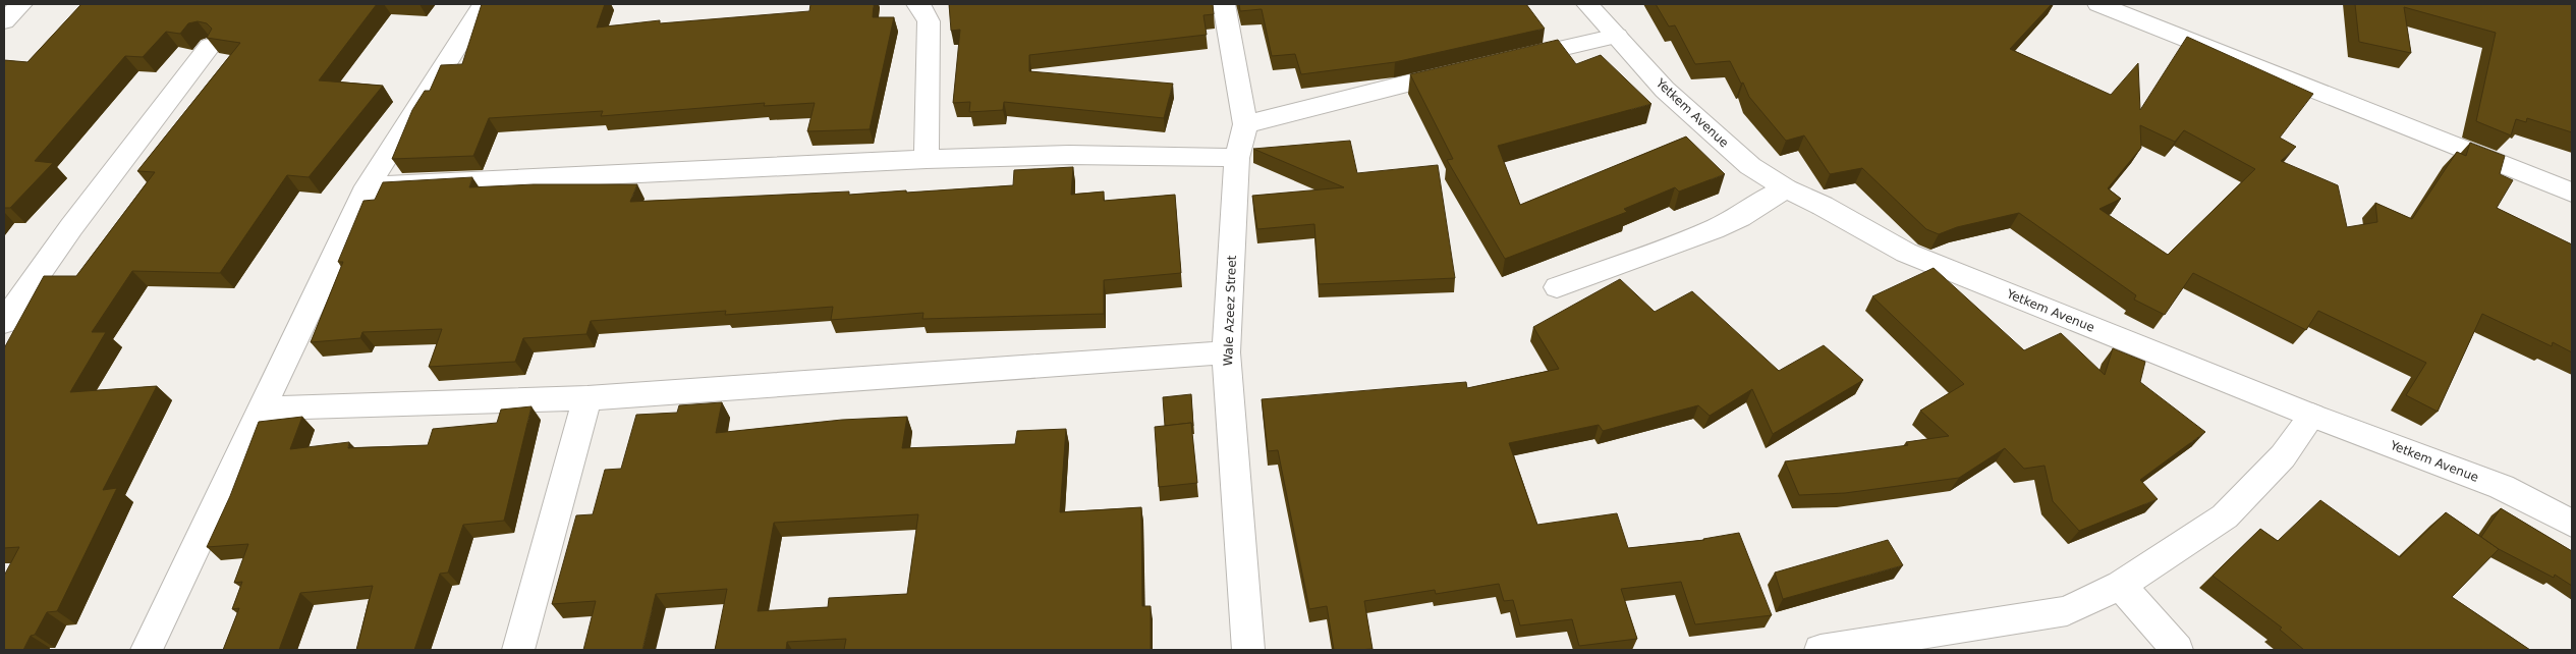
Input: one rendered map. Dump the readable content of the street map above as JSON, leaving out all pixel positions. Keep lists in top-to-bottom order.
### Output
{
  "streets": {
    "street": ["Yetkem Avenue", "Wale Azeez Street"]
  }
}
